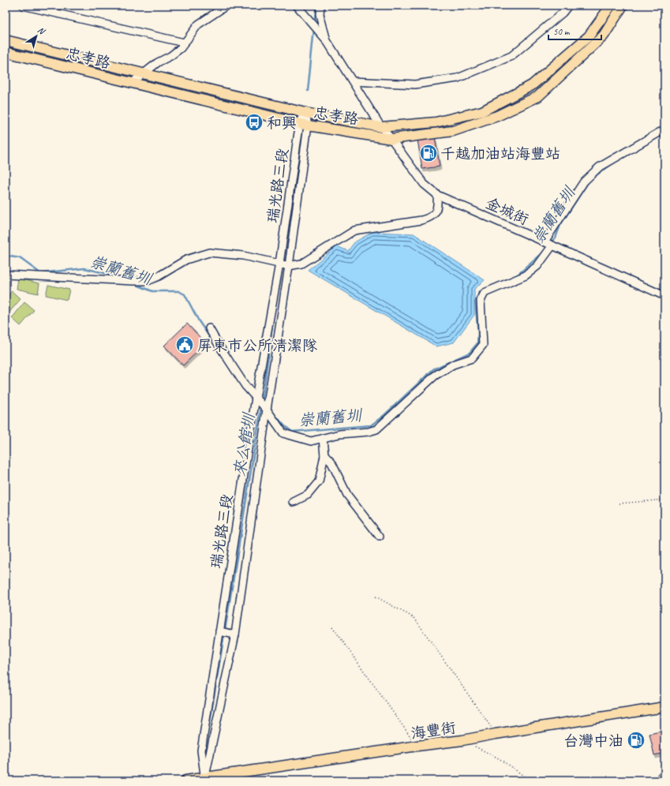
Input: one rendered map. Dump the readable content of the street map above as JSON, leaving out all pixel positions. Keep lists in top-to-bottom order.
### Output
{
  "streets": {
    "main road": ["忠孝路", "海豐街"],
    "street": ["瑞光路三段", "金城街"]
  },
  "crossings": [
    ["忠孝路", "瑞光路三段"],
    ["忠孝路", "金城街"],
    ["瑞光路三段", "海豐街"]
  ],
  "water": ["崇蘭舊圳", "來公館圳"],
  "places": {
    "bus stop": ["和興"],
    "fuel station": ["千越加油站海豐站", "台灣中油"],
    "public building": ["屏東市公所清潔隊"]
  },
  "scale_bar": "50 m",
  "north": "top right"
}
